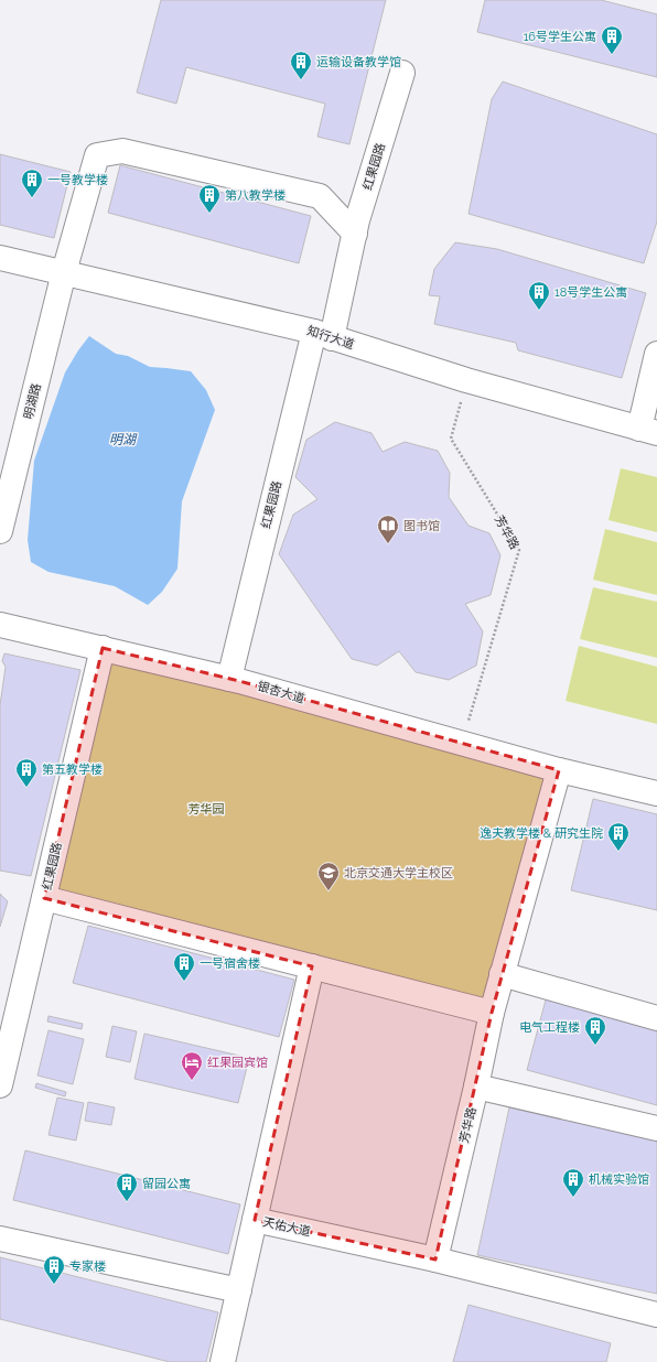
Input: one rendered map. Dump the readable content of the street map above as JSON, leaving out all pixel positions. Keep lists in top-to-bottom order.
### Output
{
  "streets": {
    "street": [
      "红果园路",
      "知行大道",
      "明湖路",
      "芳华路",
      "银杏大道",
      "天佑大道"
    ]
  },
  "crossings": [
    ["红果园路", "知行大道"],
    ["红果园路", "明湖路"],
    ["红果园路", "银杏大道"],
    ["知行大道", "明湖路"],
    ["知行大道", "芳华路"],
    ["芳华路", "银杏大道"],
    ["芳华路", "天佑大道"]
  ],
  "water": ["明湖"],
  "parks": ["芳华园"],
  "places": {
    "building": [
      "16号学生公寓",
      "运输设备教学馆",
      "一号教学楼",
      "第八教学楼",
      "18号学生公寓",
      "第五教学楼",
      "逸夫教学楼 & 研究生院",
      "一号宿舍楼",
      "电气工程楼",
      "机械实验馆",
      "留园公寓",
      "专家楼"
    ],
    "library": ["图书馆"],
    "school or university": ["北京交通大学主校区"],
    "hotel": ["红果园宾馆"]
  }
}
